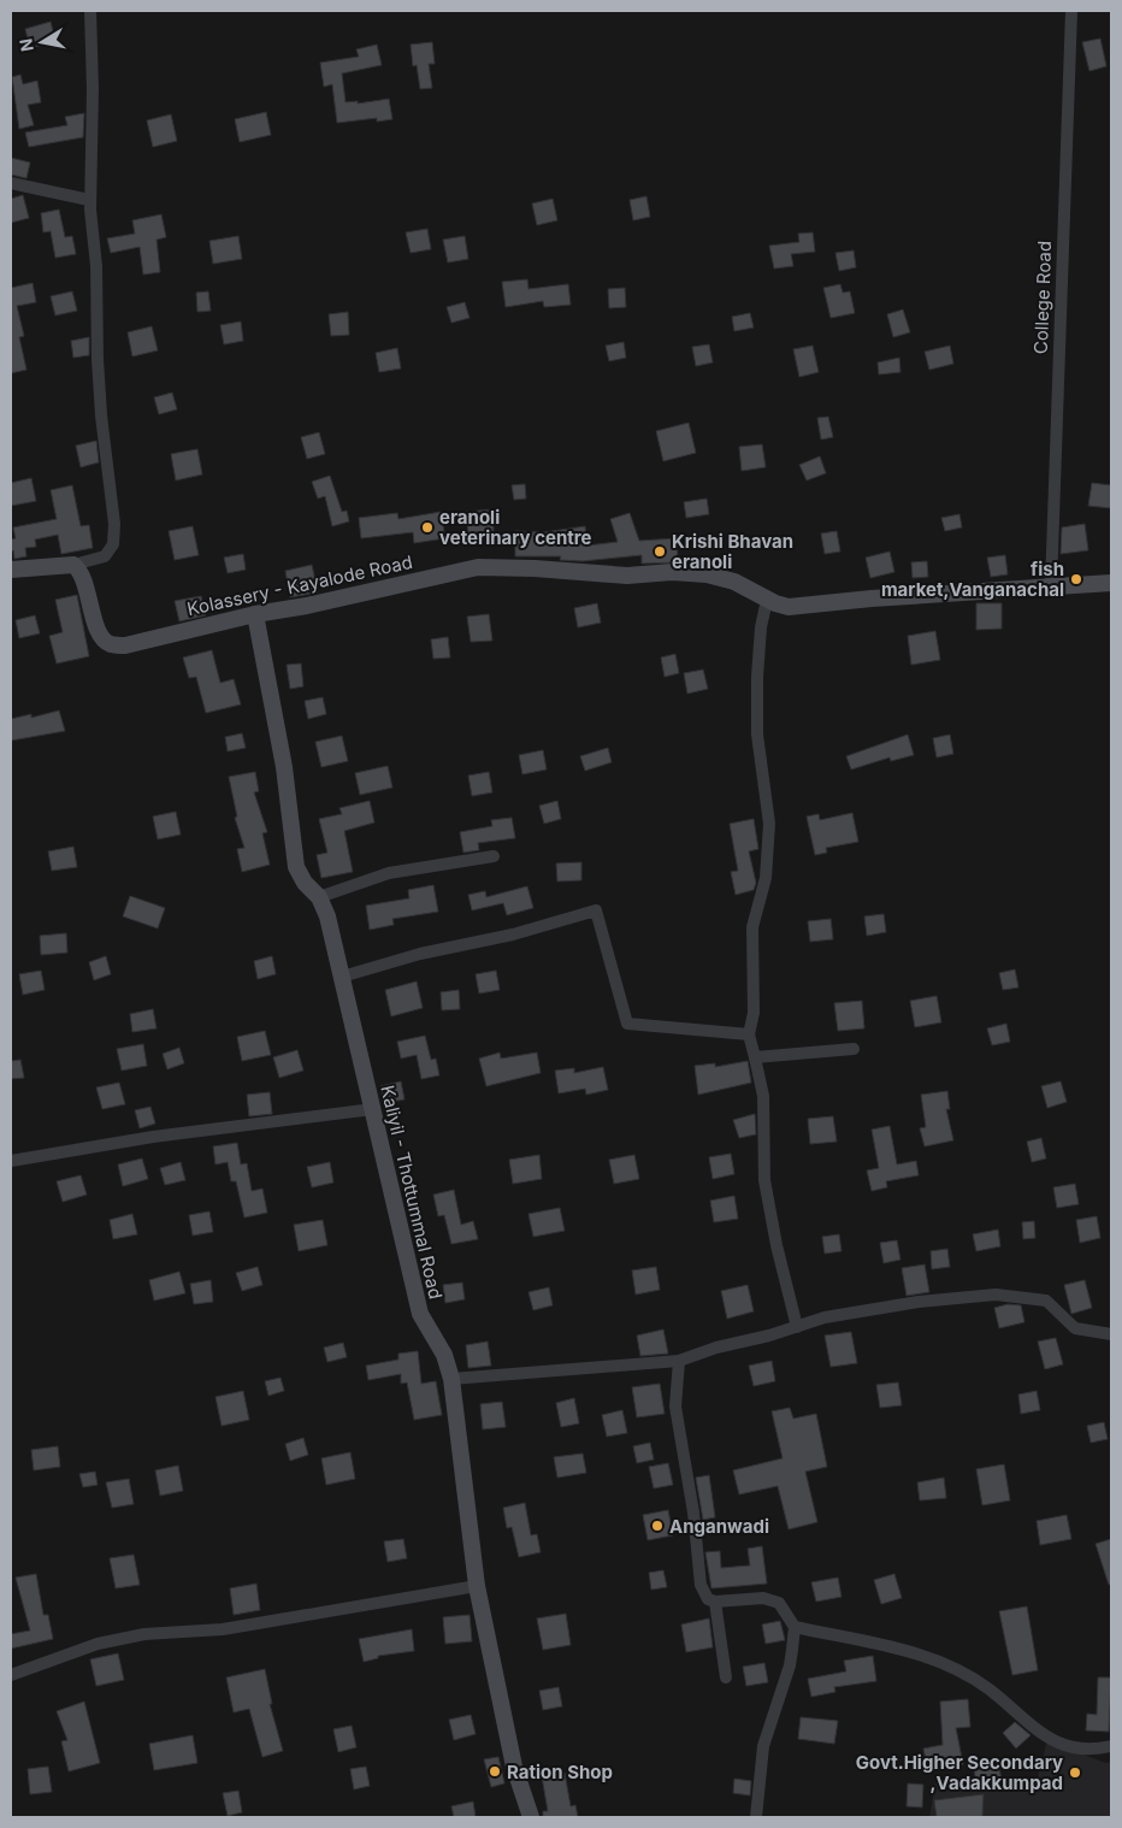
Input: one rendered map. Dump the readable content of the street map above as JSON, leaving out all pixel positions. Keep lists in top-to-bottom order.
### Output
{
  "streets": {
    "main road": ["Kolassery - Kayalode Road", "Kaliyil - Thottummal Road"],
    "street": ["College Road"]
  },
  "crossings": [
    ["College Road", "Kolassery - Kayalode Road"],
    ["Kolassery - Kayalode Road", "Kaliyil - Thottummal Road"]
  ],
  "places": [
    "eranoli veterinary centre",
    "Krishi Bhavan eranoli",
    "fish market,Vanganachal",
    "Anganwadi",
    "Ration Shop",
    "Govt.Higher Secondary ,Vadakkumpad"
  ],
  "north": "left"
}
